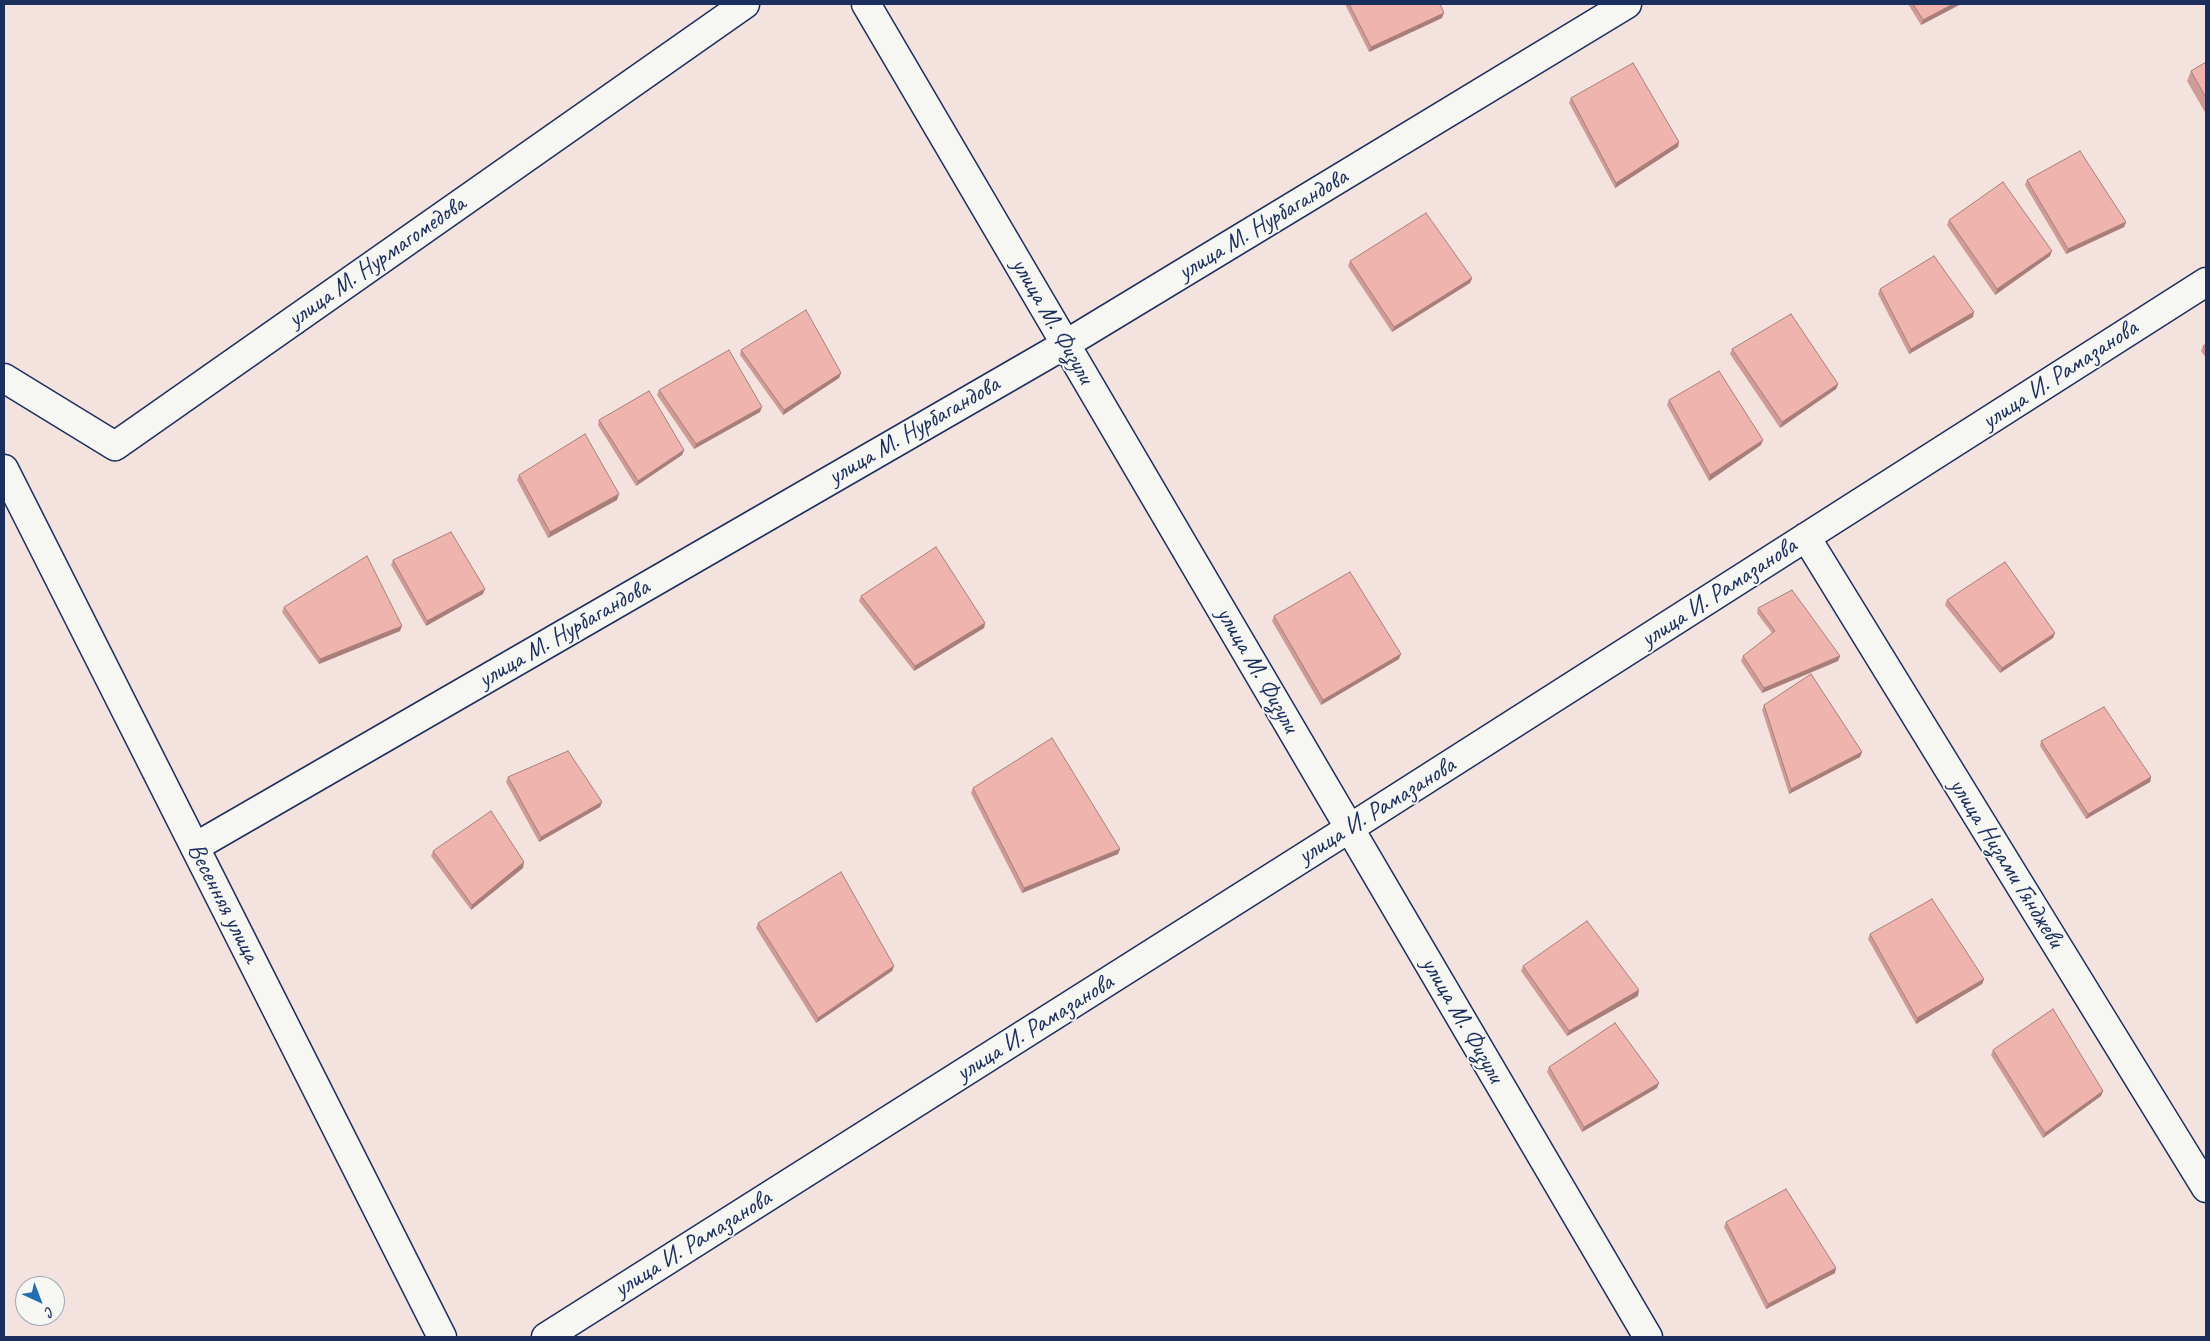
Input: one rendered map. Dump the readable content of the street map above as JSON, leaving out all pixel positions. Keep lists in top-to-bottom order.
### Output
{
  "streets": {
    "street": [
      "улица М. Нурбагандова",
      "улица М. Нурмагомедова",
      "улица М. Физули",
      "улица И. Рамазанова",
      "улица Низами Гянджеви",
      "Весенняя улица"
    ]
  },
  "crossings": [
    ["улица М. Нурбагандова", "улица М. Физули"],
    ["улица М. Нурбагандова", "Весенняя улица"],
    ["улица М. Физули", "улица И. Рамазанова"],
    ["улица И. Рамазанова", "улица Низами Гянджеви"]
  ],
  "north": "bottom right"
}
